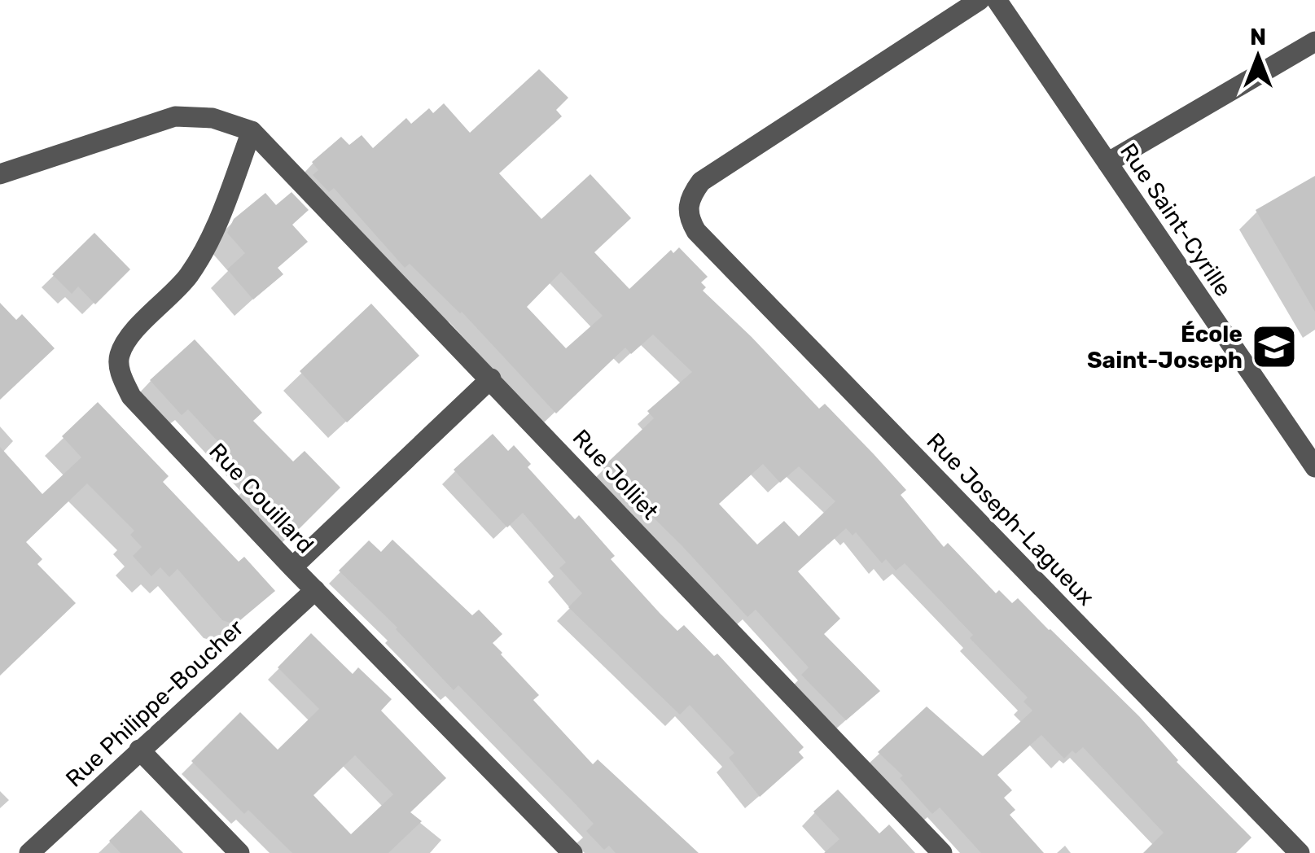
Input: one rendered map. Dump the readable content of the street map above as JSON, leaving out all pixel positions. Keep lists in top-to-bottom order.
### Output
{
  "streets": {
    "street": [
      "Rue Saint-Cyrille",
      "Rue Jolliet",
      "Rue Couillard",
      "Rue Joseph-Lagueux",
      "Rue Philippe-Boucher"
    ]
  },
  "crossings": [
    ["Rue Jolliet", "Rue Couillard"],
    ["Rue Couillard", "Rue Philippe-Boucher"]
  ],
  "places": {
    "school or university": ["École Saint-Joseph"]
  },
  "north": "top"
}
